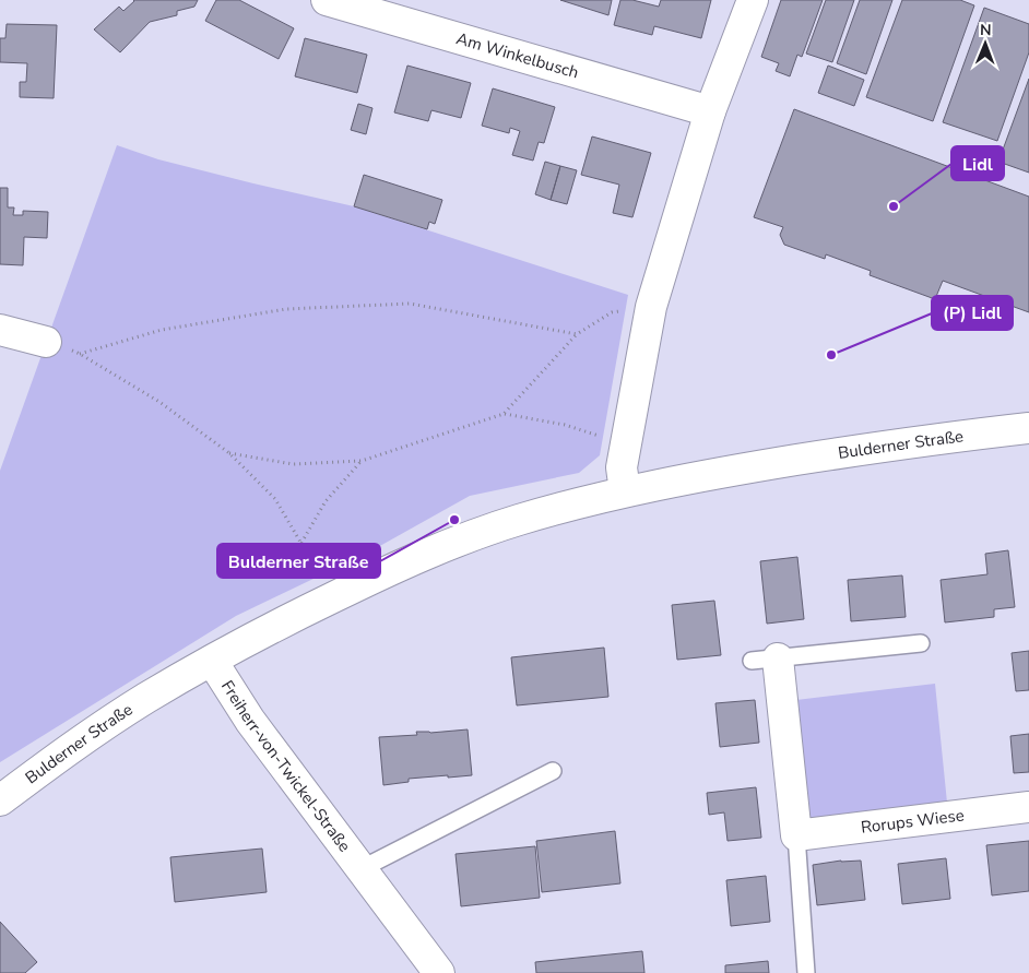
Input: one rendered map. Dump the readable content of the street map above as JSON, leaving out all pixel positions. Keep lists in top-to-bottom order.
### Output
{
  "streets": {
    "street": [
      "Am Winkelbusch",
      "Bulderner Straße",
      "Freiherr-von-Twickel-Straße",
      "Rorups Wiese"
    ]
  },
  "crossings": [
    ["Bulderner Straße", "Freiherr-von-Twickel-Straße"]
  ],
  "places": ["Lidl", "(P) Lidl", "Bulderner Straße"],
  "north": "top"
}
